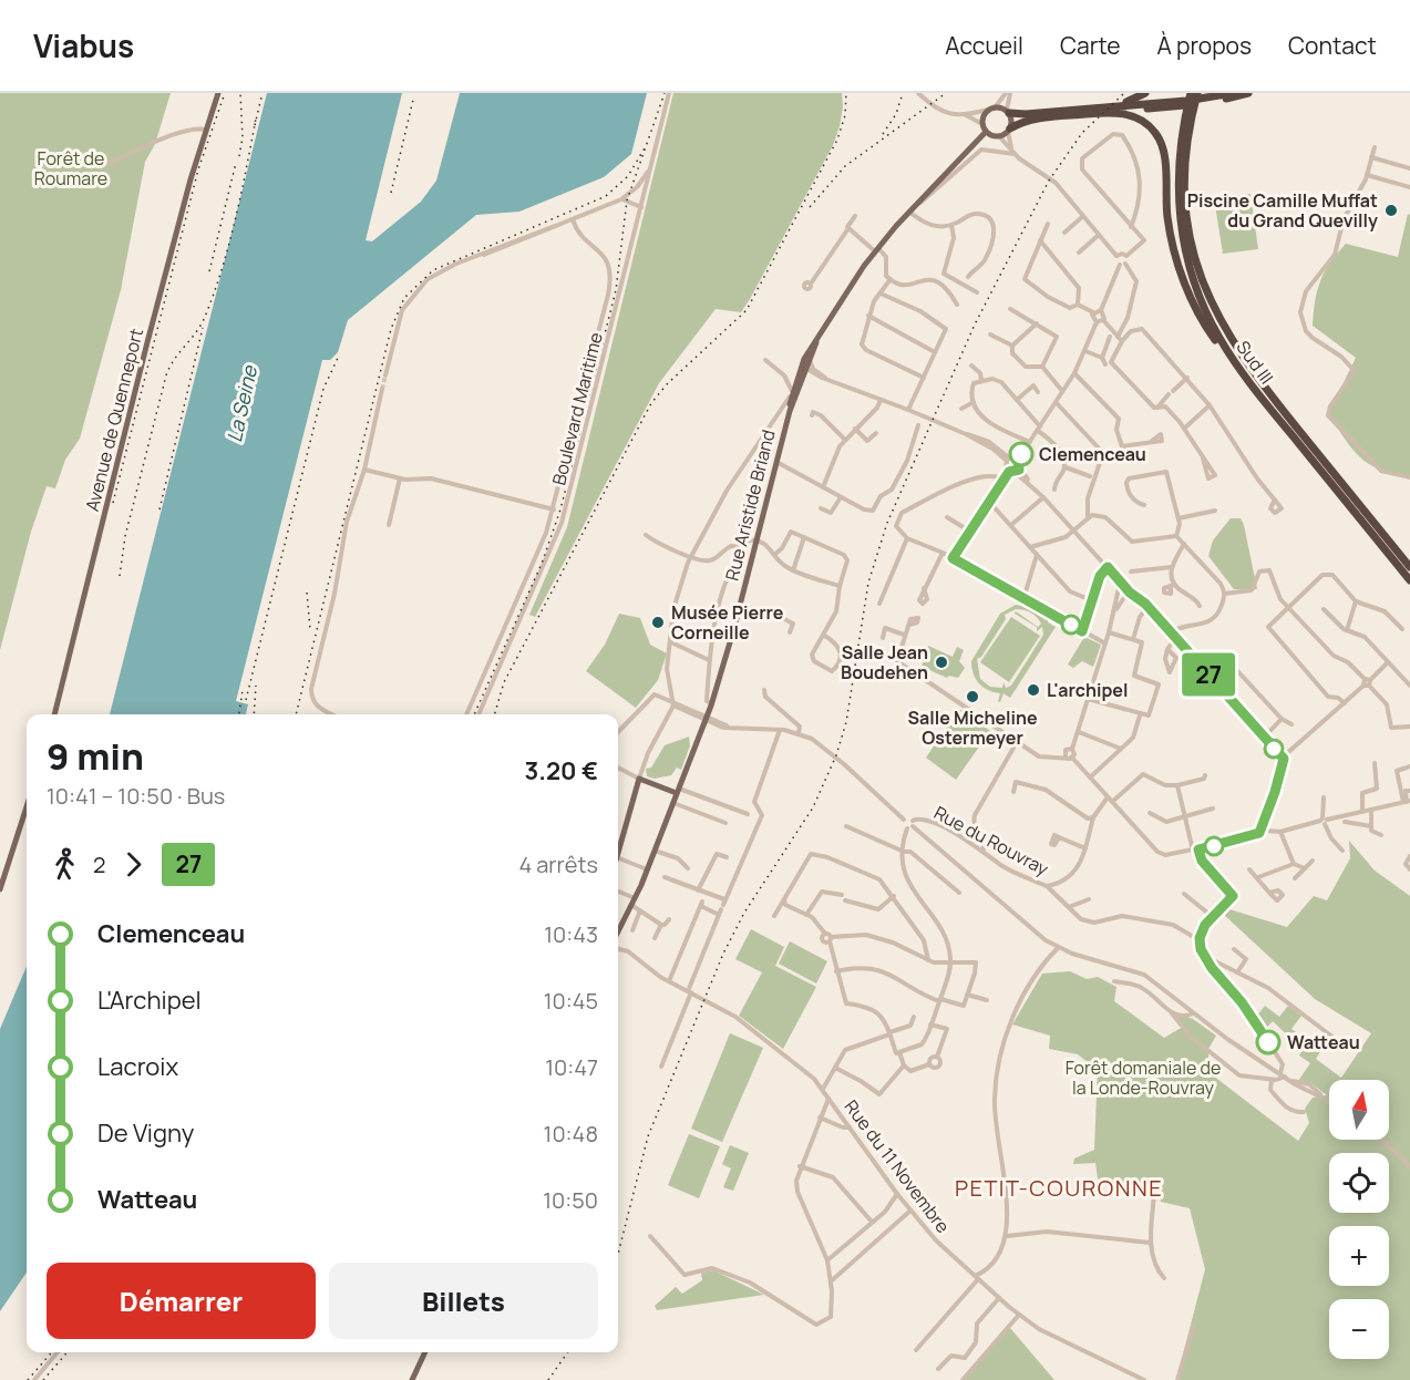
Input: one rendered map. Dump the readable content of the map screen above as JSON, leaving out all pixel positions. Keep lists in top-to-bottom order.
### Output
{
  "streets": {
    "highway": ["Sud III"],
    "main road": ["Avenue de Quenneport", "Rue Aristide Briand"],
    "street": ["Boulevard Maritime", "Rue du Rouvray", "Rue du 11 Novembre"]
  },
  "districts": ["PETIT-COURONNE"],
  "water": ["La Seine"],
  "parks": ["Forêt de Roumare", "Forêt domaniale de la Londe-Rouvray"],
  "places": [
    "Piscine Camille Muffat du Grand Quevilly",
    "Clemenceau",
    "Musée Pierre Corneille",
    "Salle Jean Boudehen",
    "L'archipel",
    "Salle Micheline Ostermeyer",
    "Watteau"
  ],
  "lines": ["bus line 27"],
  "north": "top",
  "page": {
    "header": "Viabus",
    "nav": [
      "Accueil",
      "Carte",
      "À propos",
      "Contact"
    ],
    "on_map": "27",
    "heading": ["9 min", "10:41 – 10:50 · Bus", "3.20 €"],
    "legs": ["2", "27", "4 arrêts"],
    "list": [
      {
        "name": "Clemenceau",
        "value": "10:43"
      },
      {
        "name": "L'Archipel",
        "value": "10:45"
      },
      {
        "name": "Lacroix",
        "value": "10:47"
      },
      {
        "name": "De Vigny",
        "value": "10:48"
      },
      {
        "name": "Watteau",
        "value": "10:50"
      }
    ],
    "map_buttons": ["+", "−"],
    "buttons": ["Démarrer", "Billets"]
  }
}
